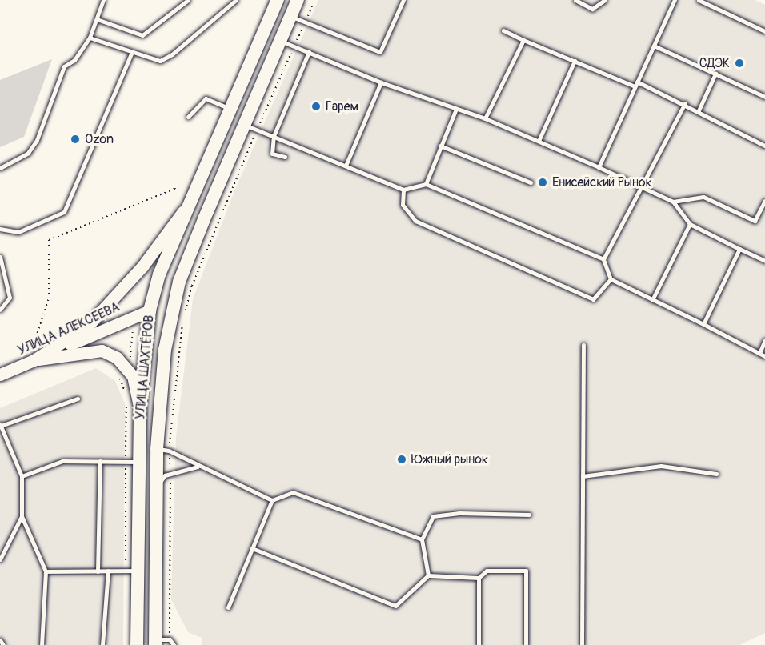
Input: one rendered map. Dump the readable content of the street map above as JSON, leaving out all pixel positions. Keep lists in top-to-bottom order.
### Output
{
  "streets": {
    "main road": ["УЛИЦА ШАХТЁРОВ"],
    "street": ["УЛИЦА АЛЕКСЕЕВА"]
  },
  "crossings": [
    ["УЛИЦА АЛЕКСЕЕВА", "УЛИЦА ШАХТЁРОВ"]
  ],
  "places": [
    "СДЭК",
    "Гарем",
    "Ozon",
    "Енисейский Рынок",
    "Южный рынок"
  ]
}
